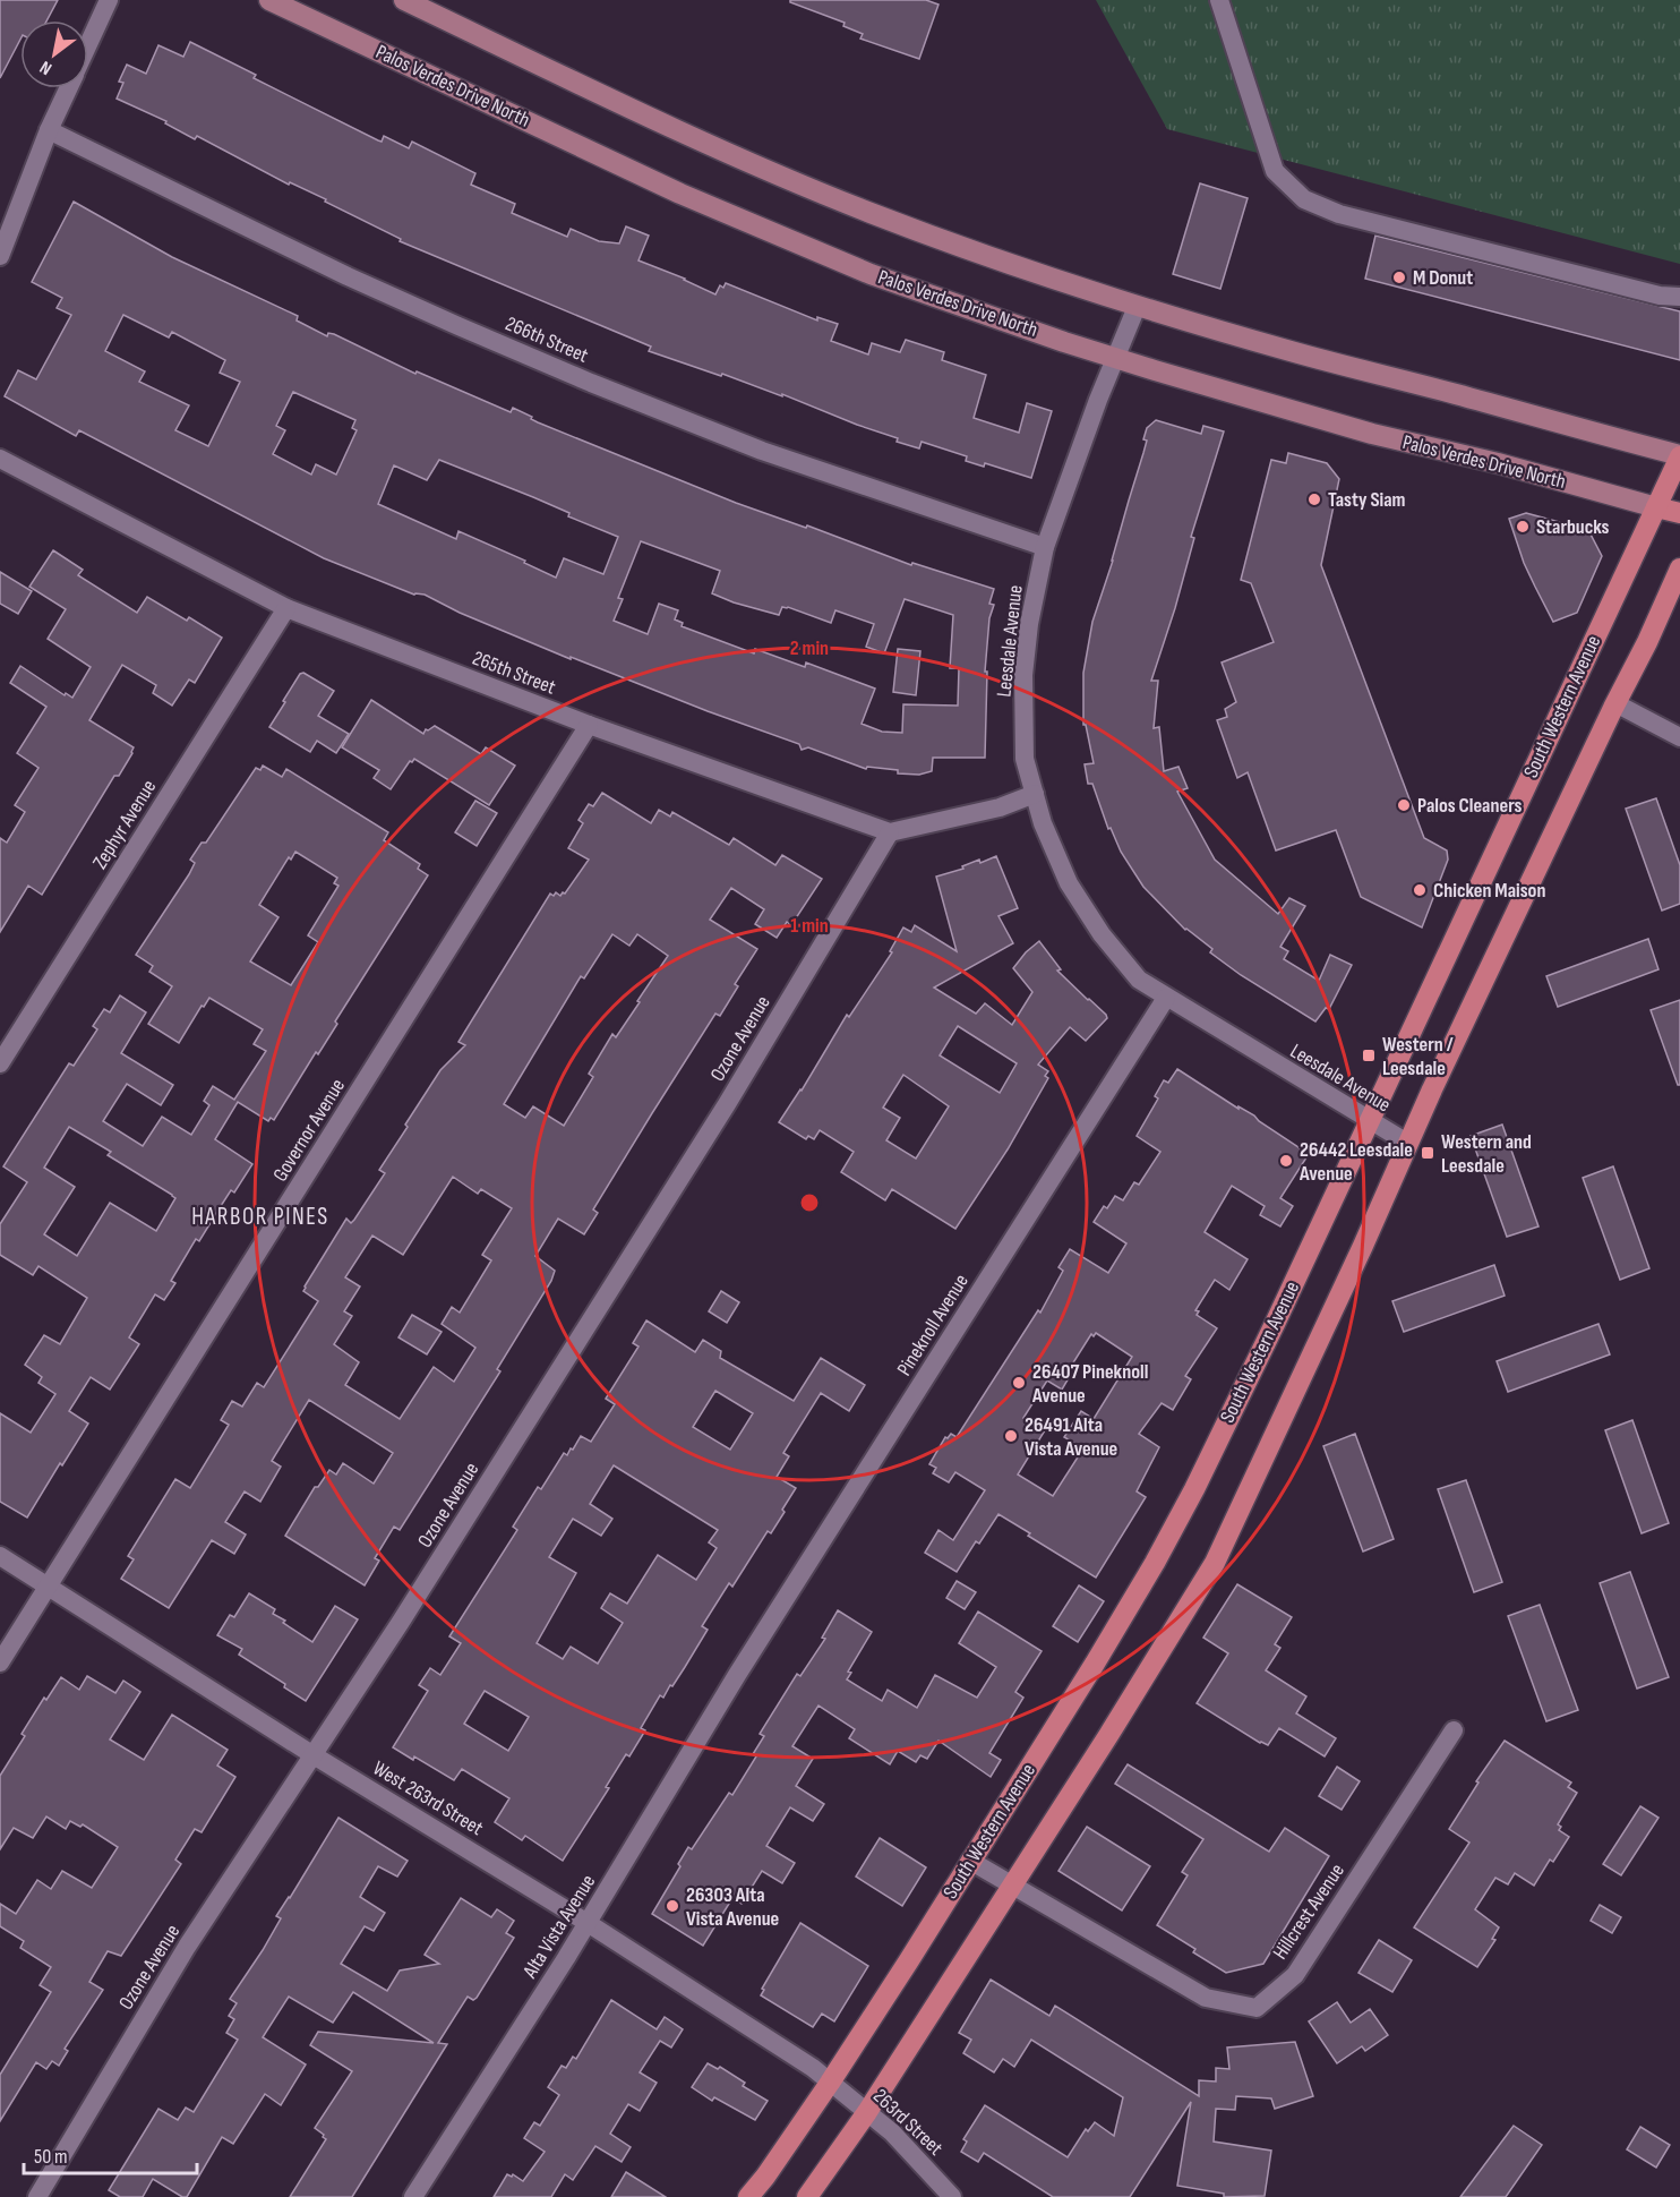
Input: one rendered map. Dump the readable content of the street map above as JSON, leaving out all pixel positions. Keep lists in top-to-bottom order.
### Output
{
  "streets": {
    "main road": ["Palos Verdes Drive North", "South Western Avenue"],
    "street": [
      "266th Street",
      "Leesdale Avenue",
      "265th Street",
      "Zephyr Avenue",
      "Ozone Avenue",
      "Governor Avenue",
      "Pineknoll Avenue",
      "West 263rd Street",
      "Hillcrest Avenue",
      "Alta Vista Avenue",
      "263rd Street"
    ]
  },
  "crossings": [
    ["Palos Verdes Drive North", "Leesdale Avenue"],
    ["Palos Verdes Drive North", "South Western Avenue"],
    ["266th Street", "Leesdale Avenue"],
    ["Leesdale Avenue", "South Western Avenue"],
    ["Leesdale Avenue", "Pineknoll Avenue"],
    ["265th Street", "Zephyr Avenue"],
    ["265th Street", "Ozone Avenue"],
    ["265th Street", "Governor Avenue"],
    ["South Western Avenue", "West 263rd Street"],
    ["South Western Avenue", "Hillcrest Avenue"],
    ["South Western Avenue", "263rd Street"],
    ["Ozone Avenue", "West 263rd Street"],
    ["Governor Avenue", "West 263rd Street"],
    ["Pineknoll Avenue", "Alta Vista Avenue"],
    ["West 263rd Street", "Alta Vista Avenue"],
    ["West 263rd Street", "263rd Street"]
  ],
  "districts": ["HARBOR PINES"],
  "places": {
    "other": [
      "M Donut",
      "Tasty Siam",
      "Starbucks",
      "Palos Cleaners",
      "Chicken Maison",
      "26442 Leesdale Avenue",
      "26407 Pineknoll Avenue",
      "26491 Alta Vista Avenue",
      "26303 Alta Vista Avenue"
    ],
    "transit": ["Western / Leesdale", "Western and Leesdale"]
  },
  "scale_bar": "50 m",
  "north": "bottom left",
  "rings": ["2 min", "1 min"]
}
